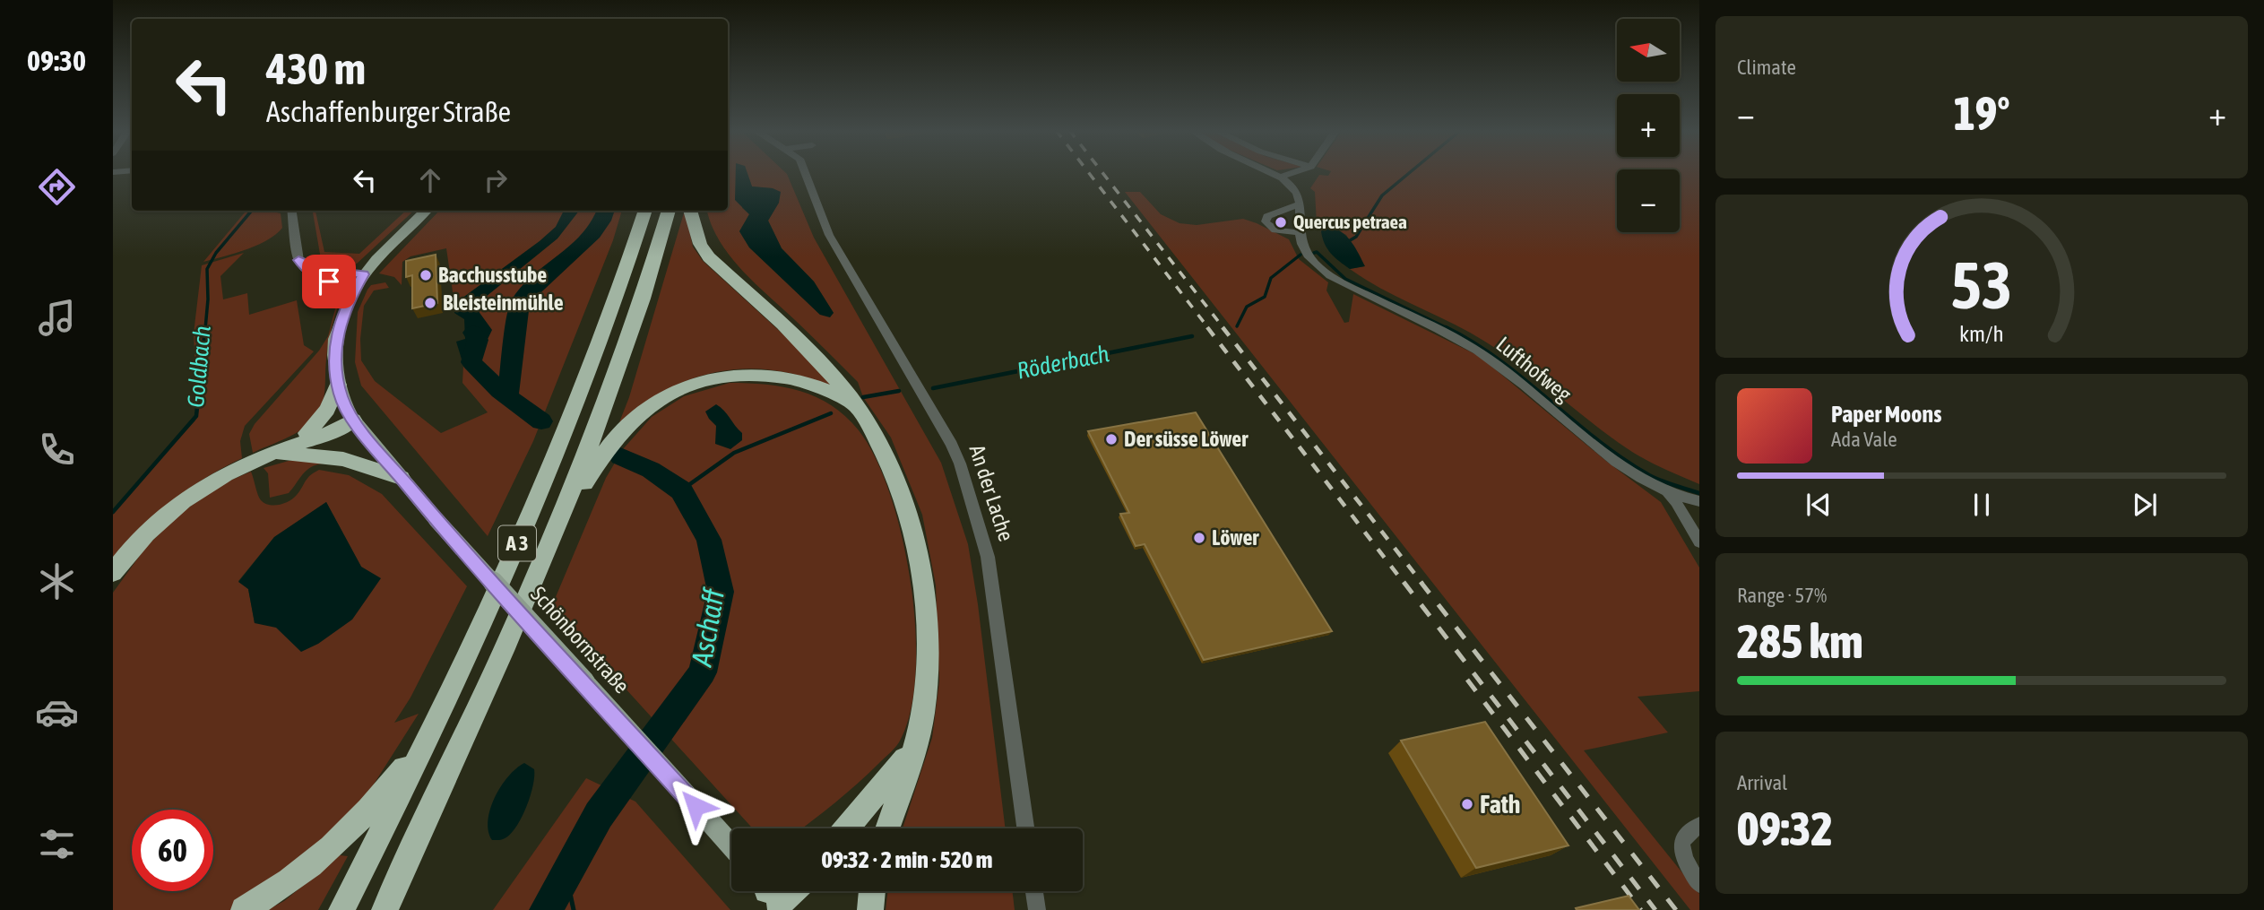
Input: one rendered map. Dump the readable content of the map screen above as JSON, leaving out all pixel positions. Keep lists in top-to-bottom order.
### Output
{
  "streets": {
    "highway": ["A 3"],
    "main road": ["Schönbornstraße"],
    "street": ["Lufthofweg", "An der Lache"]
  },
  "water": ["Röderbach", "Goldbach", "Aschaff"],
  "places": [
    "Quercus petraea",
    "Bacchusstube",
    "Bleisteinmühle",
    "Der süsse Löwer",
    "Löwer",
    "Fath"
  ],
  "north": "left",
  "page": {
    "tabs": "09:30",
    "tile": [
      "Climate",
      ["Range · 57%", "285 km"],
      ["Arrival", "09:32"]
    ],
    "map_buttons": ["+", "−"],
    "turn": ["430 m", "Aschaffenburger Straße"],
    "heat": ["−", "19°", "+"],
    "song": ["Paper Moons", "Ada Vale"],
    "limit": "60",
    "trip": "09:32 · 2 min · 520 m",
    "gauge": ["53", "km/h"]
  }
}
